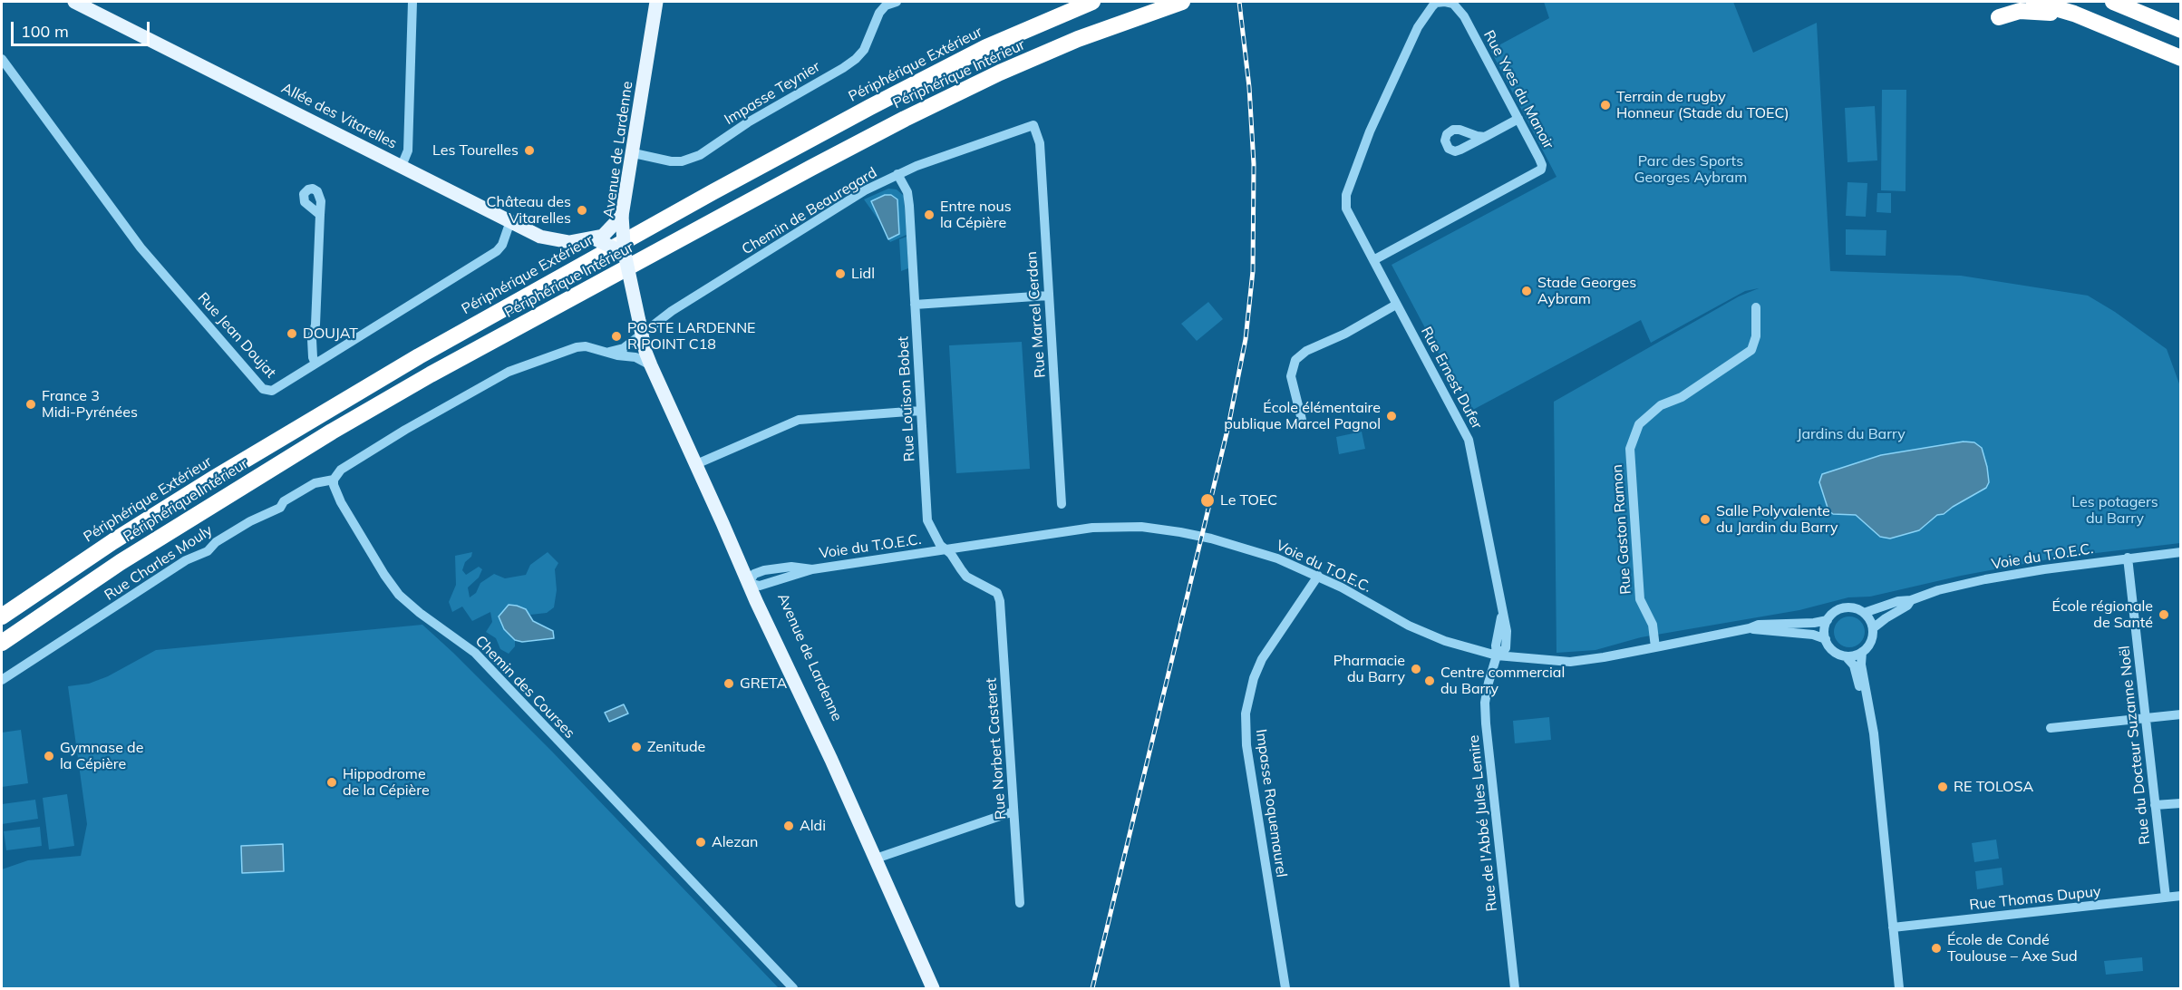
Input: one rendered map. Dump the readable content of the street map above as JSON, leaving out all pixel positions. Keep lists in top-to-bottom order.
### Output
{
  "streets": {
    "highway": ["Périphérique Extérieur", "Périphérique Intérieur"],
    "main road": ["Allée des Vitarelles", "Avenue de Lardenne"],
    "street": [
      "Rue Yves du Manoir",
      "Impasse Teynier",
      "Chemin de Beauregard",
      "Rue Marcel Cerdan",
      "Rue Jean Doujat",
      "Rue Ernest Dufer",
      "Rue Louison Bobet",
      "Rue Gaston Ramon",
      "Voie du T.O.E.C.",
      "Rue Charles Mouly",
      "Chemin des Courses",
      "Rue du Docteur Suzanne Noël",
      "Rue Norbert Casteret",
      "Impasse Roquemaurel",
      "Rue de l'Abbé Jules Lemire",
      "Rue Thomas Dupuy"
    ]
  },
  "crossings": [
    ["Rue Yves du Manoir", "Rue Ernest Dufer"],
    ["Impasse Teynier", "Avenue de Lardenne"],
    ["Allée des Vitarelles", "Rue Jean Doujat"],
    ["Avenue de Lardenne", "Chemin de Beauregard"],
    ["Avenue de Lardenne", "Voie du T.O.E.C."],
    ["Chemin de Beauregard", "Rue Marcel Cerdan"],
    ["Chemin de Beauregard", "Rue Louison Bobet"],
    ["Rue Ernest Dufer", "Voie du T.O.E.C."],
    ["Rue Ernest Dufer", "Rue de l'Abbé Jules Lemire"],
    ["Rue Louison Bobet", "Voie du T.O.E.C."],
    ["Rue Louison Bobet", "Rue Norbert Casteret"],
    ["Rue Gaston Ramon", "Voie du T.O.E.C."],
    ["Voie du T.O.E.C.", "Rue du Docteur Suzanne Noël"],
    ["Voie du T.O.E.C.", "Impasse Roquemaurel"],
    ["Voie du T.O.E.C.", "Rue de l'Abbé Jules Lemire"],
    ["Rue Charles Mouly", "Chemin des Courses"],
    ["Rue du Docteur Suzanne Noël", "Rue Thomas Dupuy"]
  ],
  "parks": ["Parc des Sports Georges Aybram", "Jardins du Barry", "Les potagers du Barry"],
  "places": [
    "Terrain de rugby Honneur (Stade du TOEC)",
    "Les Tourelles",
    "Château des Vitarelles",
    "Entre nous la Cépière",
    "Lidl",
    "Stade Georges Aybram",
    "DOUJAT",
    "POSTE LARDENNE R POINT C18",
    "France 3 Midi-Pyrénées",
    "École élémentaire publique Marcel Pagnol",
    "Le TOEC",
    "Salle Polyvalente du Jardin du Barry",
    "École régionale de Santé",
    "Pharmacie du Barry",
    "Centre commercial du Barry",
    "GRETA",
    "Zenitude",
    "Gymnase de la Cépière",
    "Hippodrome de la Cépière",
    "RE TOLOSA",
    "Aldi",
    "Alezan",
    "École de Condé Toulouse – Axe Sud"
  ],
  "scale_bar": "100 m"
}
